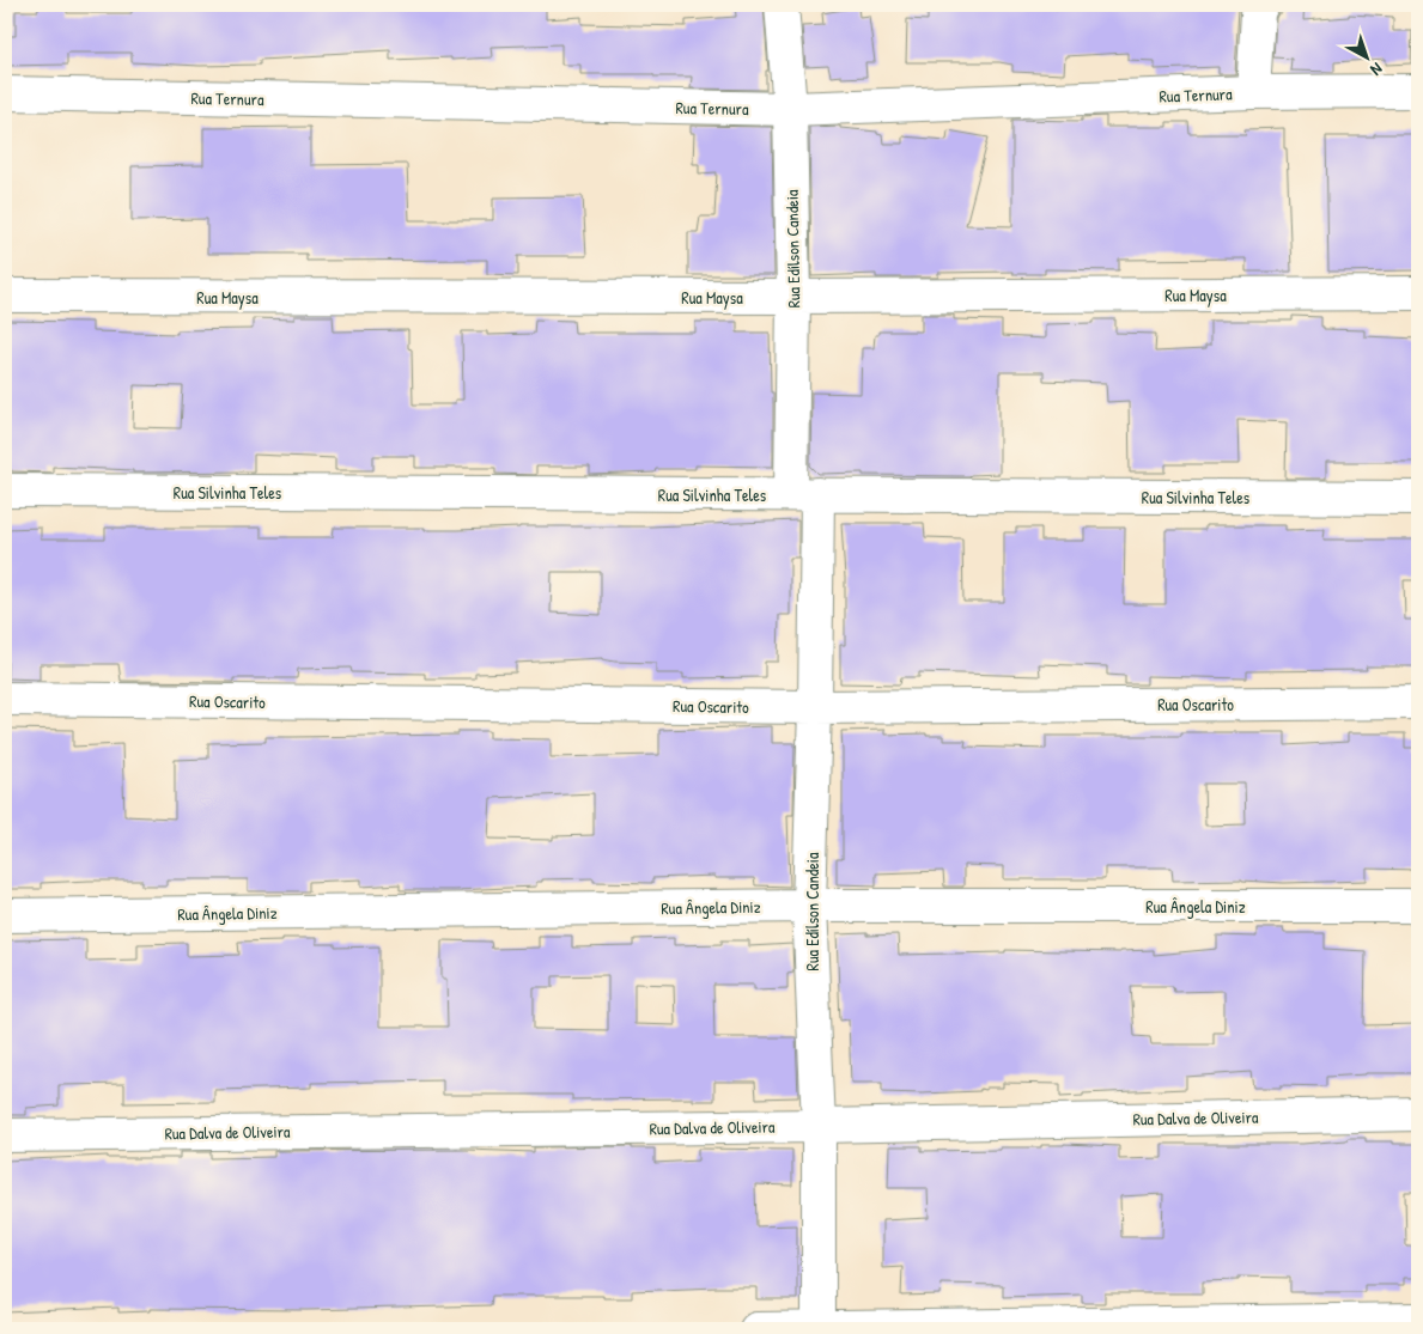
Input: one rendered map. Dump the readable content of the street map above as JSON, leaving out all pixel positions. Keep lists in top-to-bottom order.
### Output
{
  "streets": {
    "street": [
      "Rua Ternura",
      "Rua Edílson Candeia",
      "Rua Maysa",
      "Rua Silvinha Teles",
      "Rua Oscarito",
      "Rua Ângela Diniz",
      "Rua Dalva de Oliveira"
    ]
  },
  "crossings": [
    ["Rua Ternura", "Rua Edílson Candeia"],
    ["Rua Edílson Candeia", "Rua Maysa"],
    ["Rua Edílson Candeia", "Rua Silvinha Teles"],
    ["Rua Edílson Candeia", "Rua Oscarito"],
    ["Rua Edílson Candeia", "Rua Ângela Diniz"],
    ["Rua Edílson Candeia", "Rua Dalva de Oliveira"]
  ],
  "north": "bottom right"
}
